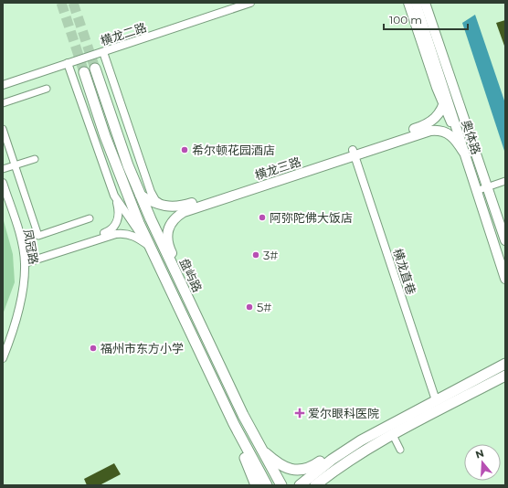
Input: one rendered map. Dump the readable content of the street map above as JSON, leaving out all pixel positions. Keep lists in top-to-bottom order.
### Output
{
  "streets": {
    "main road": ["奥体路", "横龙三路", "盘屿路"],
    "street": ["横龙二路", "凤冠路", "横龙直巷"]
  },
  "crossings": [
    ["奥体路", "横龙三路"],
    ["横龙三路", "横龙直巷"],
    ["横龙三路", "盘屿路"]
  ],
  "places": {
    "other": [
      "希尔顿花园酒店",
      "阿弥陀佛大饭店",
      "3#",
      "5#",
      "福州市东方小学"
    ],
    "health": ["爱尔眼科医院"]
  },
  "scale_bar": "100 m",
  "north": "top"
}
